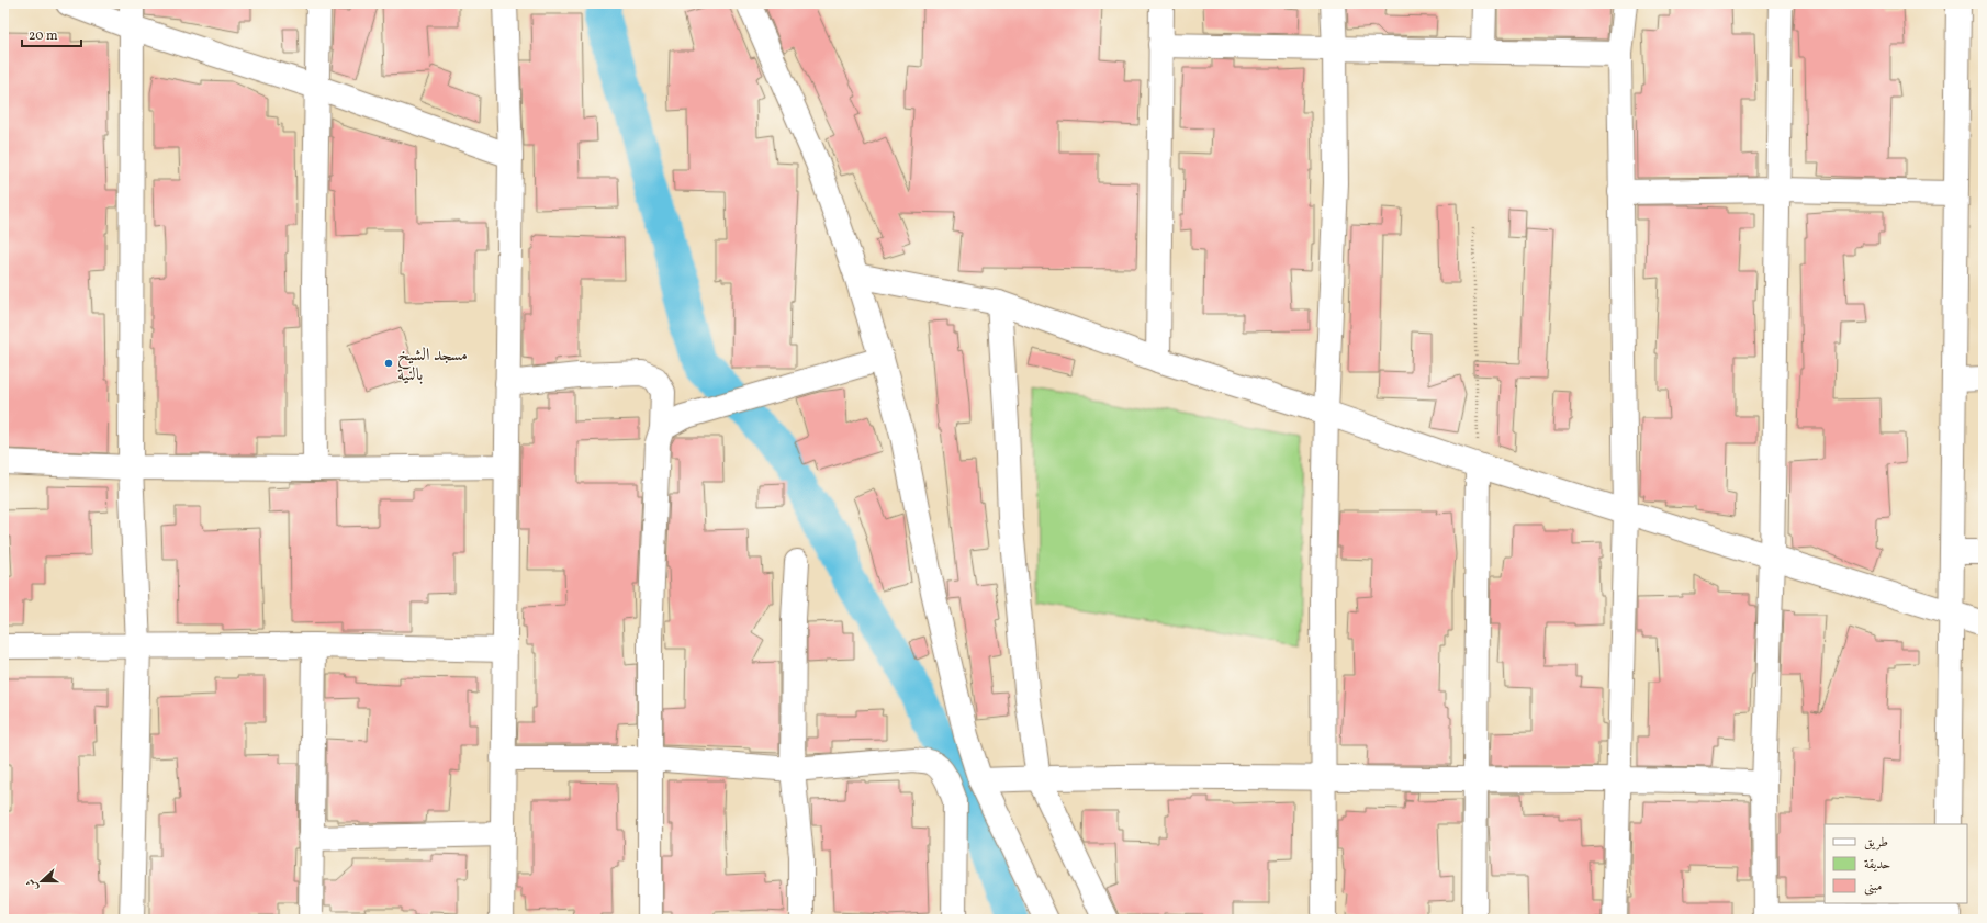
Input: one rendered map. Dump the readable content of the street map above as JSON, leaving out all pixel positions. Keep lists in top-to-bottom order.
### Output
{
  "places": ["مسجد الشيخ بالنية"],
  "legend": ["طريق", "حديقة", "مبنى"],
  "scale_bar": "20 m",
  "north": "left"
}
